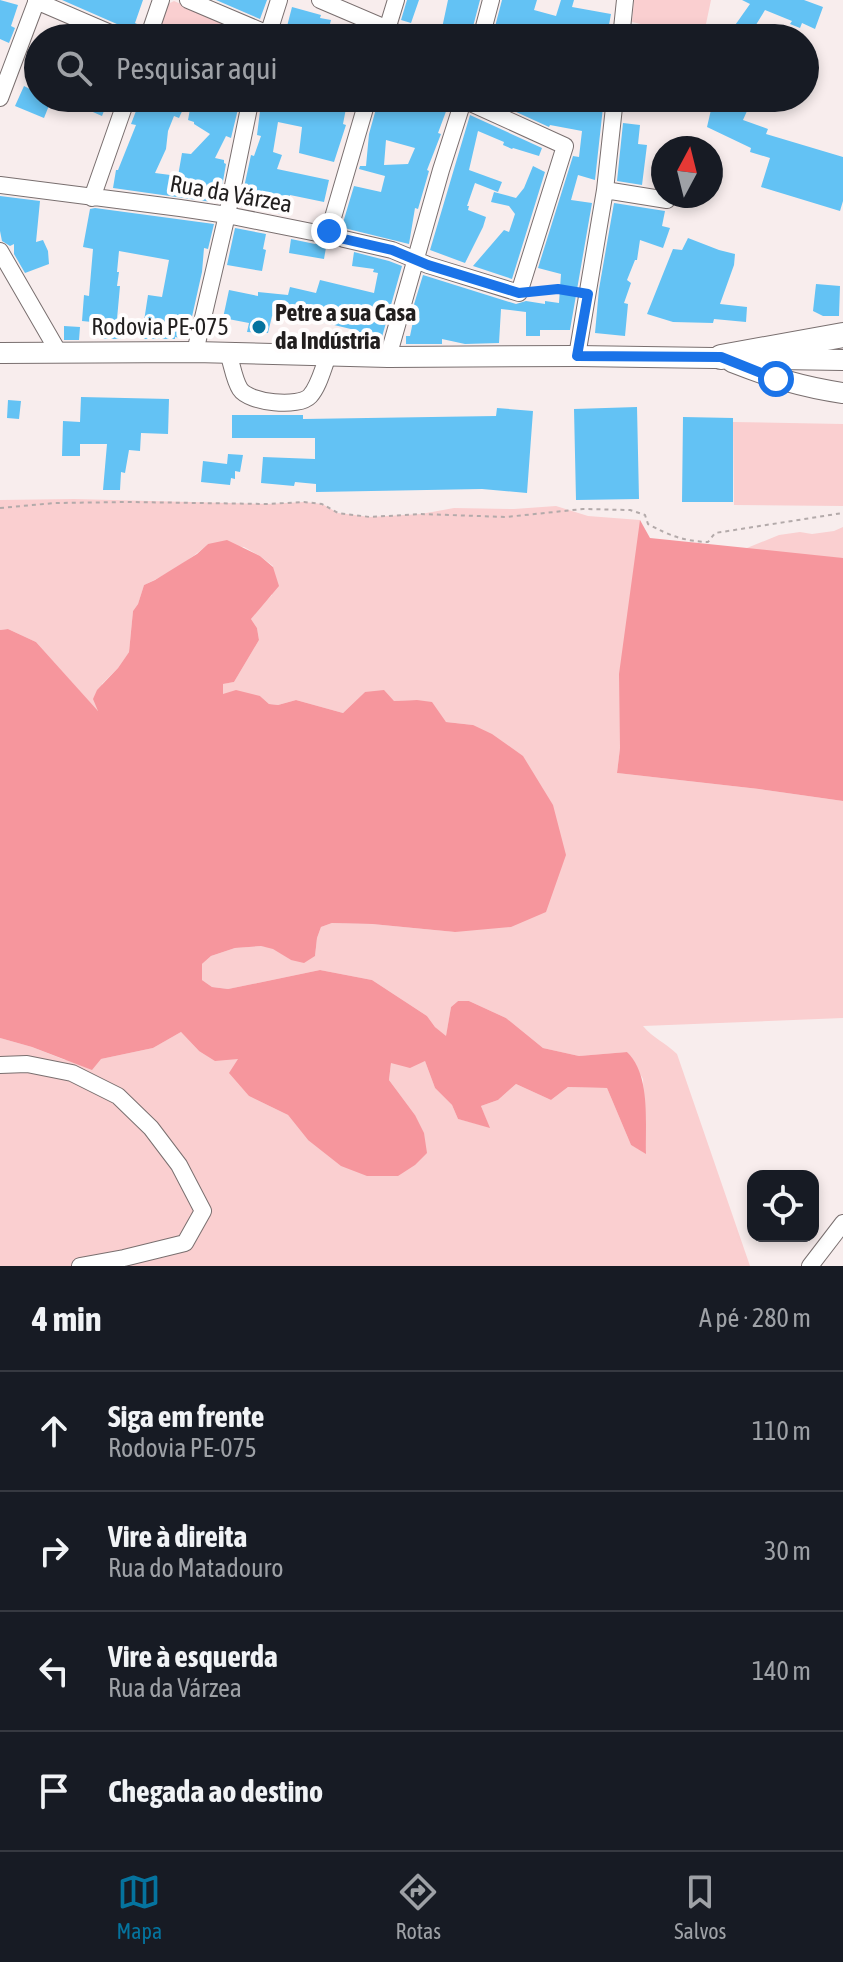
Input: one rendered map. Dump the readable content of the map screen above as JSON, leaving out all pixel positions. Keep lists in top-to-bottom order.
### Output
{
  "streets": {
    "main road": ["Rodovia PE-075"],
    "street": ["Rua da Várzea"]
  },
  "places": ["Petre a sua Casa da Indústria"],
  "north": "top",
  "page": {
    "search": "Pesquisar aqui",
    "heading": ["4 min", "A pé · 280 m"],
    "list": [
      ["Siga em frente", "Rodovia PE-075", "110 m"],
      ["Vire à direita", "Rua do Matadouro", "30 m"],
      ["Vire à esquerda", "Rua da Várzea", "140 m"],
      "Chegada ao destino"
    ],
    "nav": ["Mapa", "Rotas", "Salvos"]
  }
}
